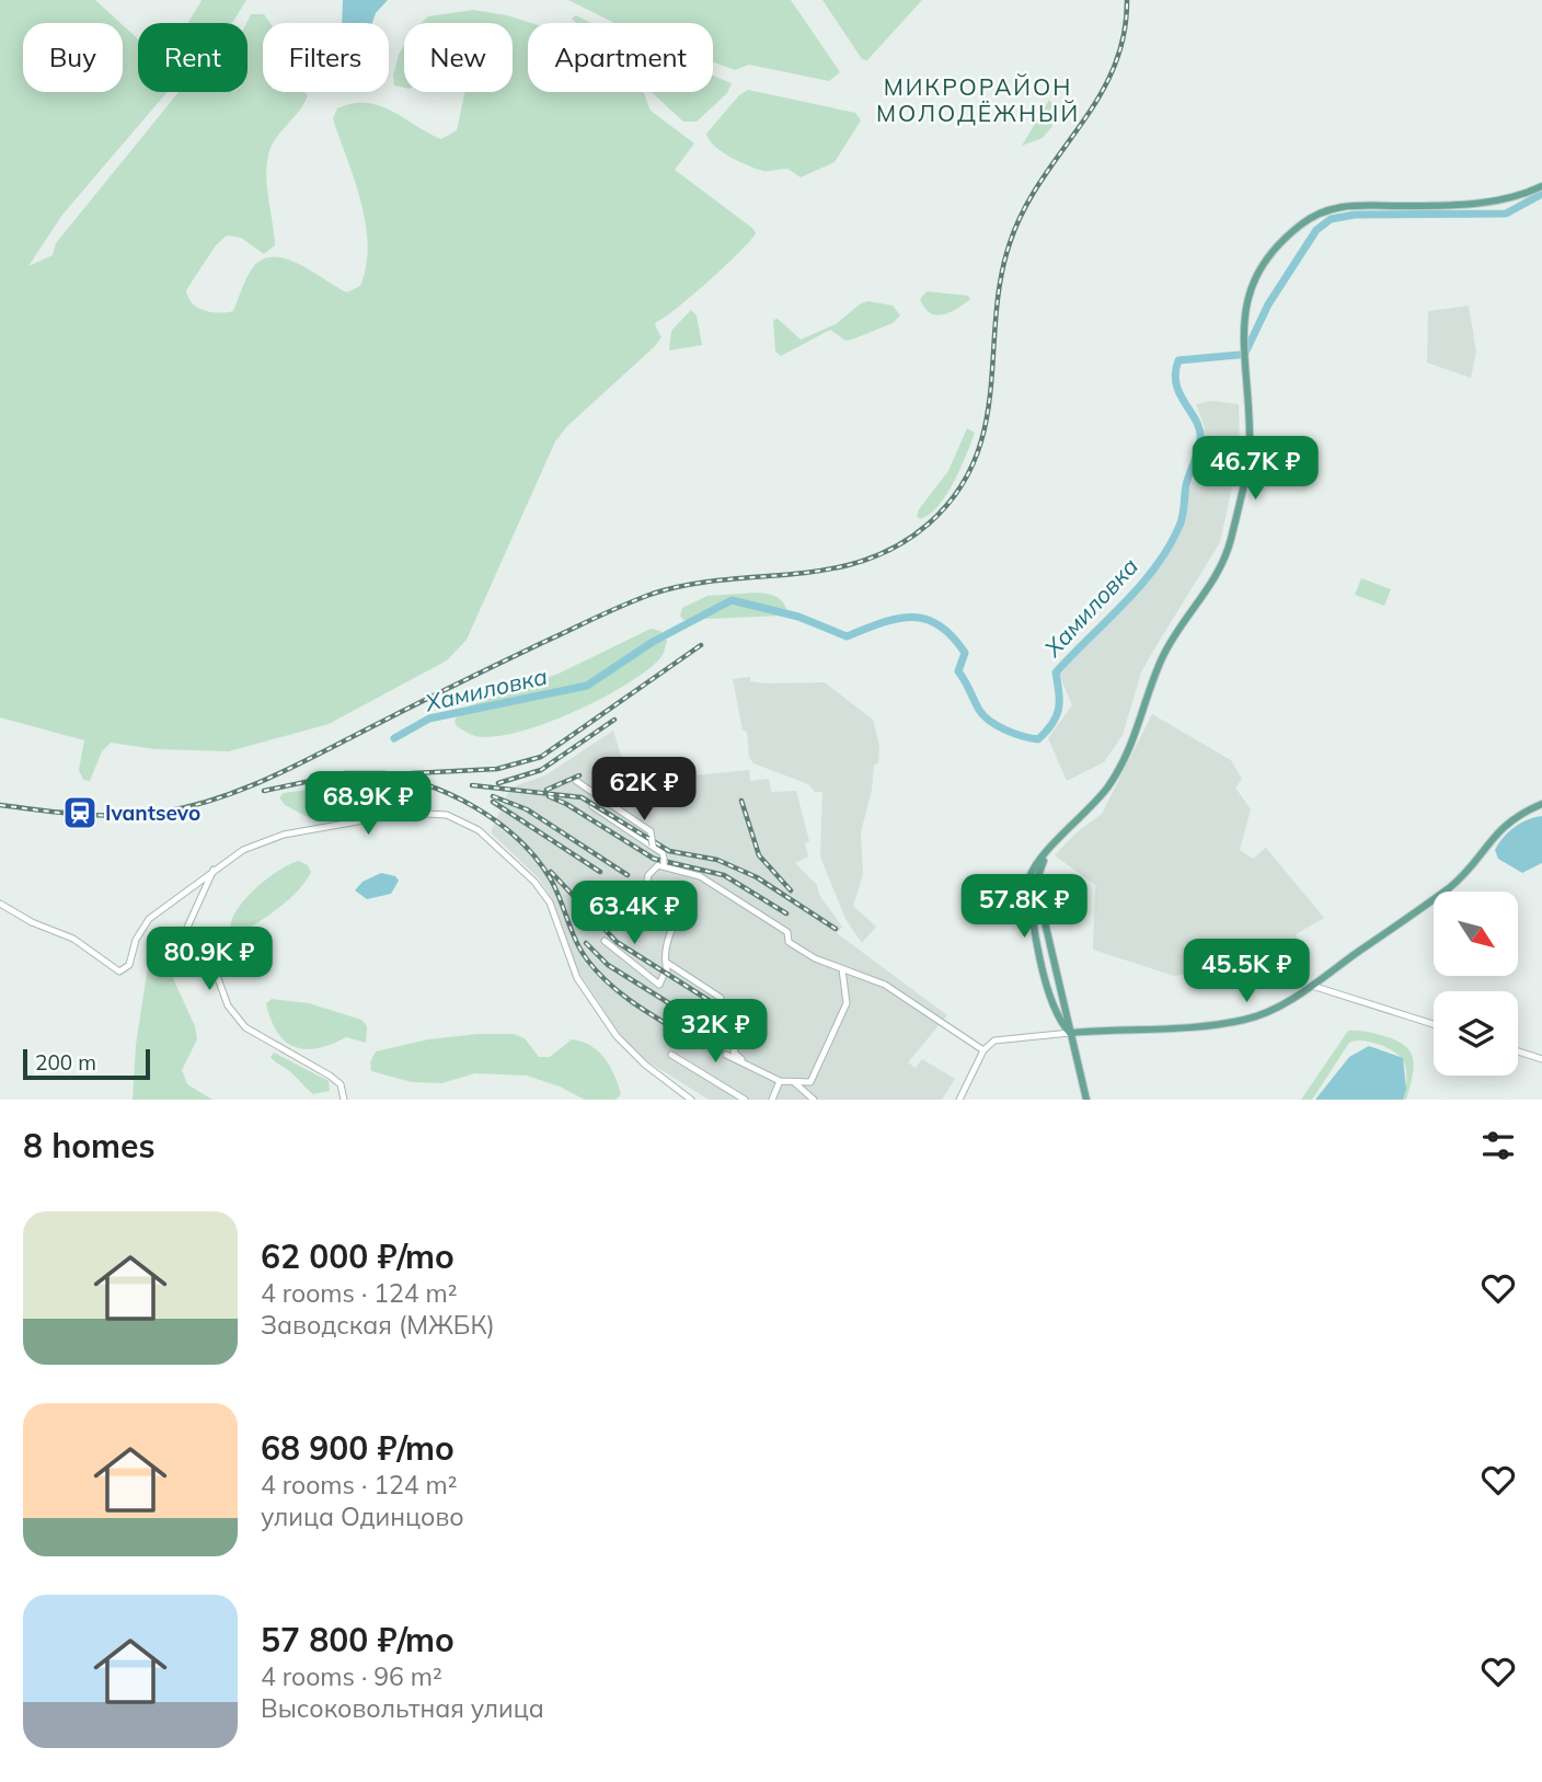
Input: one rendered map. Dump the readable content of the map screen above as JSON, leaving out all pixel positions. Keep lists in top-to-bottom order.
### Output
{
  "districts": ["МИКРОРАЙОН МОЛОДЁЖНЫЙ"],
  "water": ["Хамиловка"],
  "places": {
    "station": ["Ivantsevo"]
  },
  "scale_bar": "200 m",
  "north": "bottom right",
  "page": {
    "chip": [
      "Buy",
      "Rent",
      "Filters",
      "New",
      "Apartment"
    ],
    "price": [
      "46.7K ₽",
      "62K ₽",
      "68.9K ₽",
      "57.8K ₽",
      "63.4K ₽",
      "80.9K ₽",
      "45.5K ₽",
      "32K ₽"
    ],
    "scale": "200 m",
    "heading": "8 homes",
    "list": [
      {
        "name": "62 000 ₽/mo",
        "note": "4 rooms · 124 m² · Заводская (МЖБК)"
      },
      {
        "name": "68 900 ₽/mo",
        "note": "4 rooms · 124 m² · улица Одинцово"
      },
      {
        "name": "57 800 ₽/mo",
        "note": "4 rooms · 96 m² · Высоковольтная улица"
      }
    ]
  }
}
